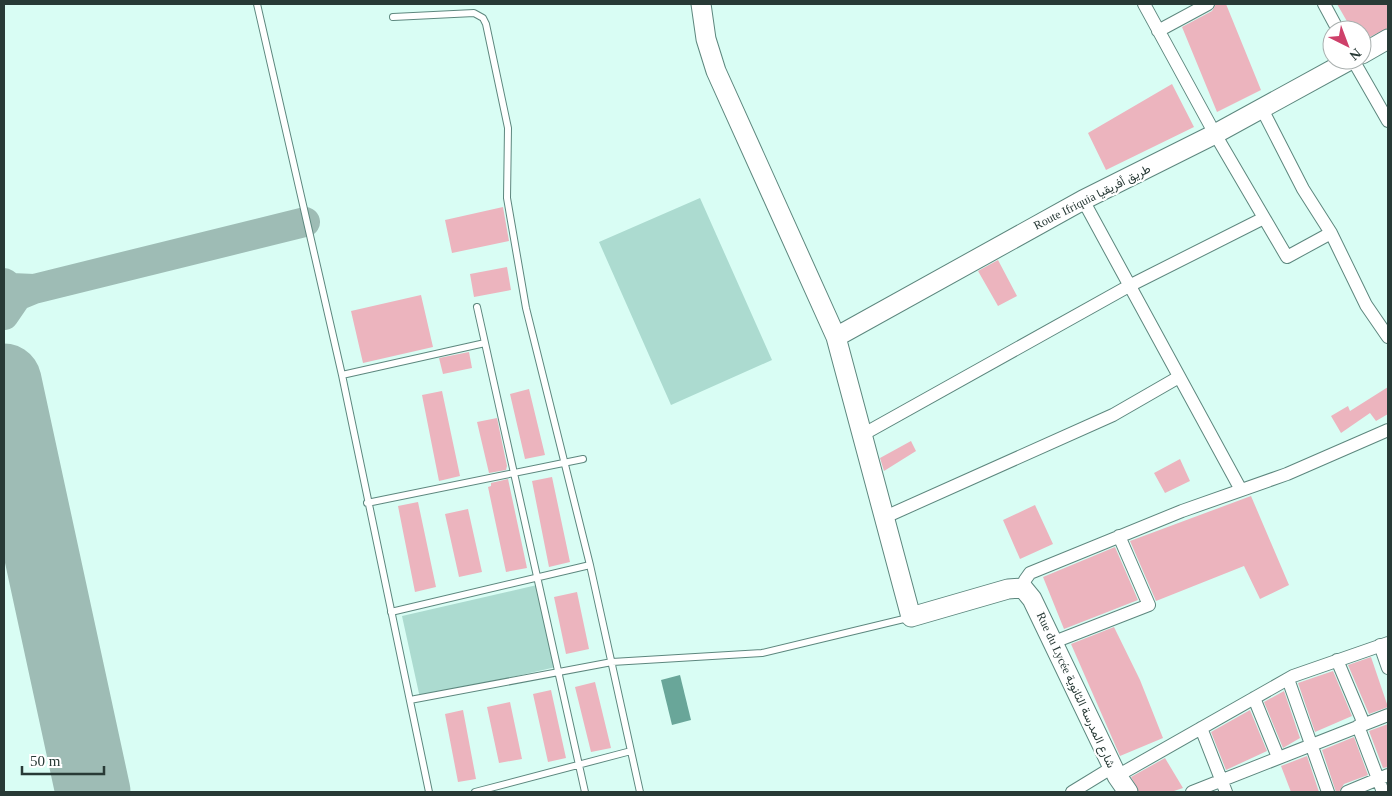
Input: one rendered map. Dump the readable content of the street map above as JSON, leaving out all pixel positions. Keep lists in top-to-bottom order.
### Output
{
  "streets": {
    "street": ["Route Ifriquia طريق أفريقيا", "Rue du Lycée شارع المدرسة الثانوية"]
  },
  "scale_bar": "50 m",
  "north": "bottom right"
}
